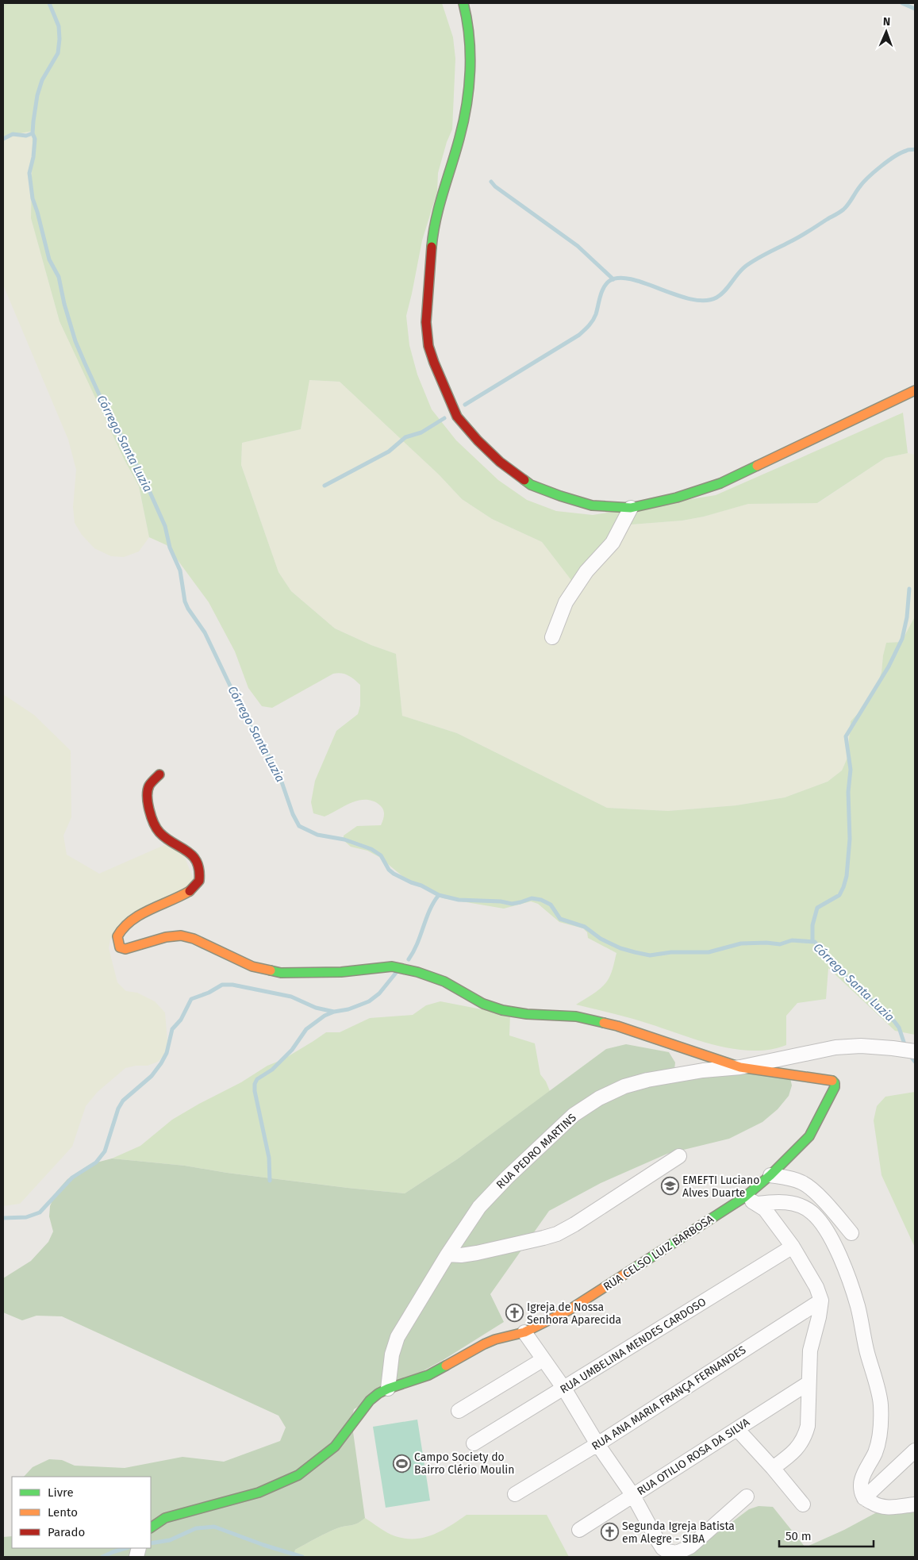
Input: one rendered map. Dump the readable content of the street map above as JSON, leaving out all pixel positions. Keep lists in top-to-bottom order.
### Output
{
  "streets": {
    "main road": ["RUA CELSO LUIZ BARBOSA"],
    "street": [
      "RUA PEDRO MARTINS",
      "RUA UMBELINA MENDES CARDOSO",
      "RUA ANA MARIA FRANÇA FERNANDES",
      "RUA OTILIO ROSA DA SILVA"
    ]
  },
  "crossings": [
    ["RUA PEDRO MARTINS", "RUA CELSO LUIZ BARBOSA"]
  ],
  "water": ["Córrego Santa Luzia"],
  "places": {
    "school or university": ["EMEFTI Luciano Alves Duarte"],
    "church": ["Igreja de Nossa Senhora Aparecida", "Segunda Igreja Batista em Alegre - SIBA"],
    "sports": ["Campo Society do Bairro Clério Moulin"]
  },
  "legend": ["Livre", "Lento", "Parado"],
  "scale_bar": "50 m",
  "north": "top"
}
